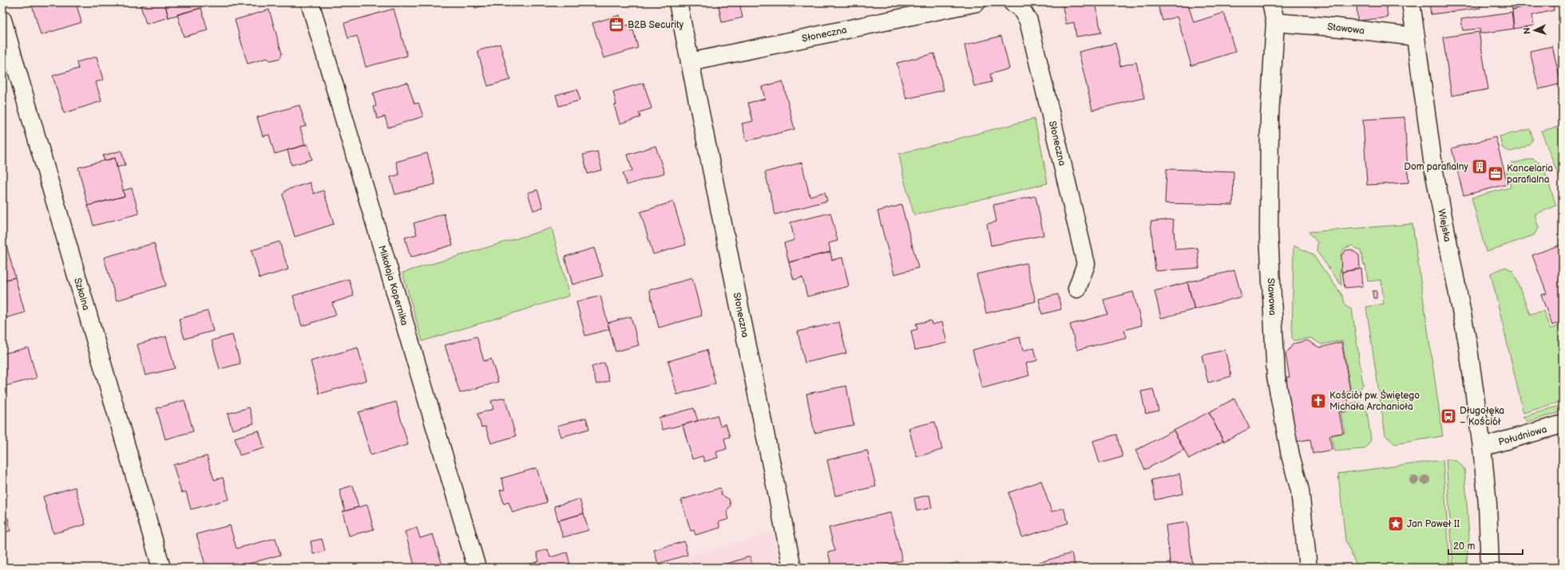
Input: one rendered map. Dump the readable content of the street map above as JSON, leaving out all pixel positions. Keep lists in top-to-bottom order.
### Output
{
  "streets": {
    "street": [
      "Stawowa",
      "Słoneczna",
      "Wiejska",
      "Mikołaja Kopernika",
      "Szkolna",
      "Południowa"
    ]
  },
  "crossings": [
    ["Stawowa", "Wiejska"],
    ["Wiejska", "Południowa"]
  ],
  "places": {
    "office": ["B2B Security", "Kancelaria parafialna"],
    "building": ["Dom parafialny"],
    "church": ["Kościół pw. Świętego Michała Archanioła"],
    "bus stop": ["Długołęka – Kościół"],
    "place": ["Jan Paweł II"]
  },
  "scale_bar": "20 m",
  "north": "left"
}
